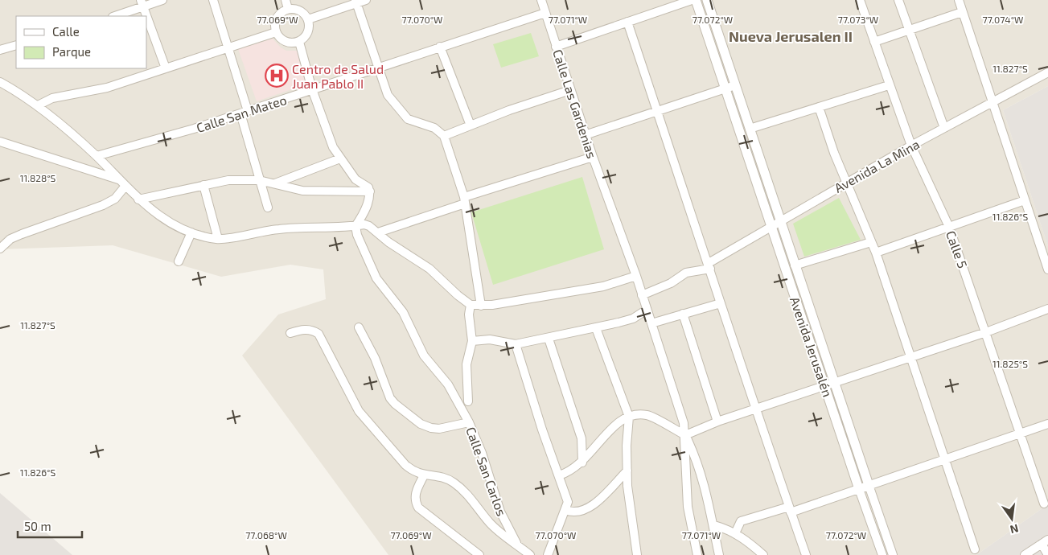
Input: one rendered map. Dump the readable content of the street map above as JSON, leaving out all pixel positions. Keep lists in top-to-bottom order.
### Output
{
  "streets": {
    "street": [
      "Calle Las Gardenias",
      "Calle San Mateo",
      "Avenida La Mina",
      "Calle 5",
      "Avenida Jerusalén",
      "Calle San Carlos"
    ]
  },
  "crossings": [
    ["Calle Las Gardenias", "Calle San Mateo"],
    ["Avenida La Mina", "Calle 5"],
    ["Avenida La Mina", "Avenida Jerusalén"]
  ],
  "districts": ["Nueva Jerusalen II"],
  "places": {
    "hospital": ["Centro de Salud Juan Pablo II"]
  },
  "legend": ["Calle", "Parque"],
  "scale_bar": "50 m",
  "north": "bottom",
  "coordinates": [
    "77.069°W",
    "77.071°W",
    "77.072°W",
    "77.073°W",
    "77.074°W",
    "77.070°W",
    "11.827°S",
    "11.828°S",
    "11.826°S",
    "11.825°S",
    "77.068°W"
  ]
}
